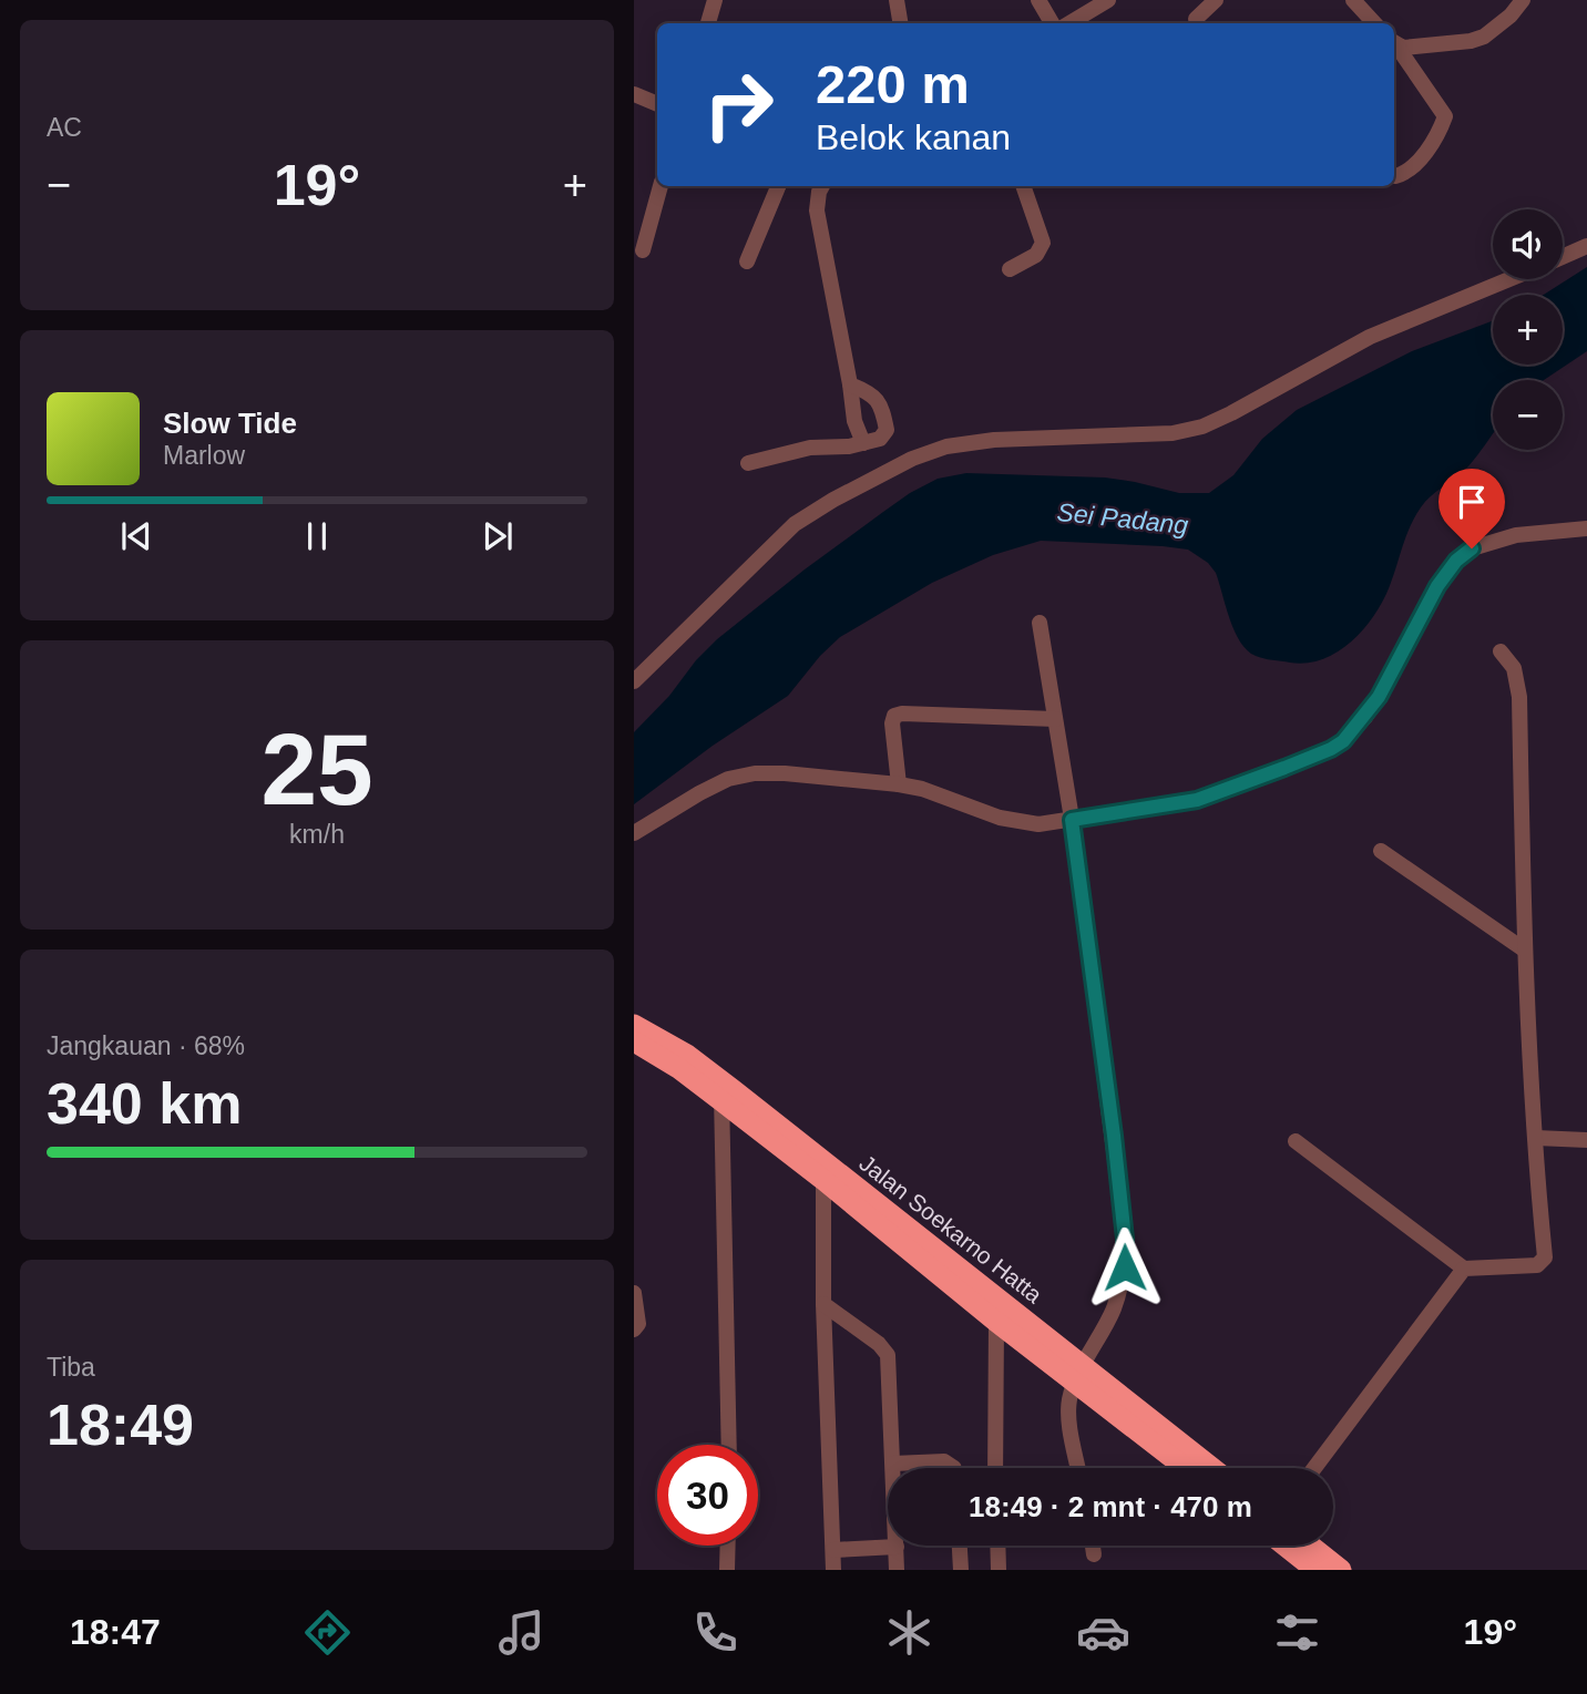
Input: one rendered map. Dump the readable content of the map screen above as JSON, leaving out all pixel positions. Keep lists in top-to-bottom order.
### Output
{
  "streets": {
    "highway": ["Jalan Soekarno Hatta"]
  },
  "water": ["Sei Padang"],
  "page": {
    "tile": [
      "AC",
      ["25", "km/h"],
      ["Jangkauan · 68%", "340 km"],
      ["Tiba", "18:49"]
    ],
    "turn": ["220 m", "Belok kanan"],
    "heat": ["−", "19°", "+"],
    "map_buttons": ["+", "−"],
    "song": ["Slow Tide", "Marlow"],
    "limit": "30",
    "trip": "18:49 · 2 mnt · 470 m",
    "tabs": ["18:47", "19°"]
  }
}
